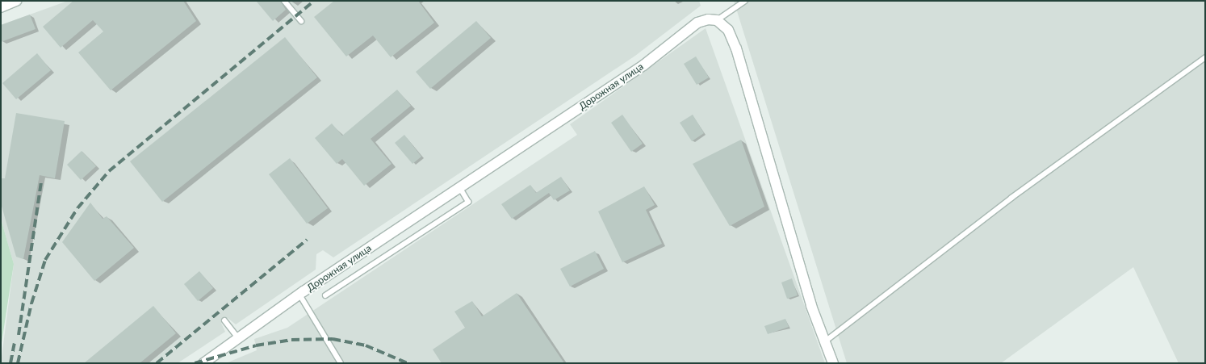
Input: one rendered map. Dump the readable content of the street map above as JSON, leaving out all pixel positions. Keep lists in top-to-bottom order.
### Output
{
  "streets": {
    "street": ["Дорожная улица"]
  }
}
